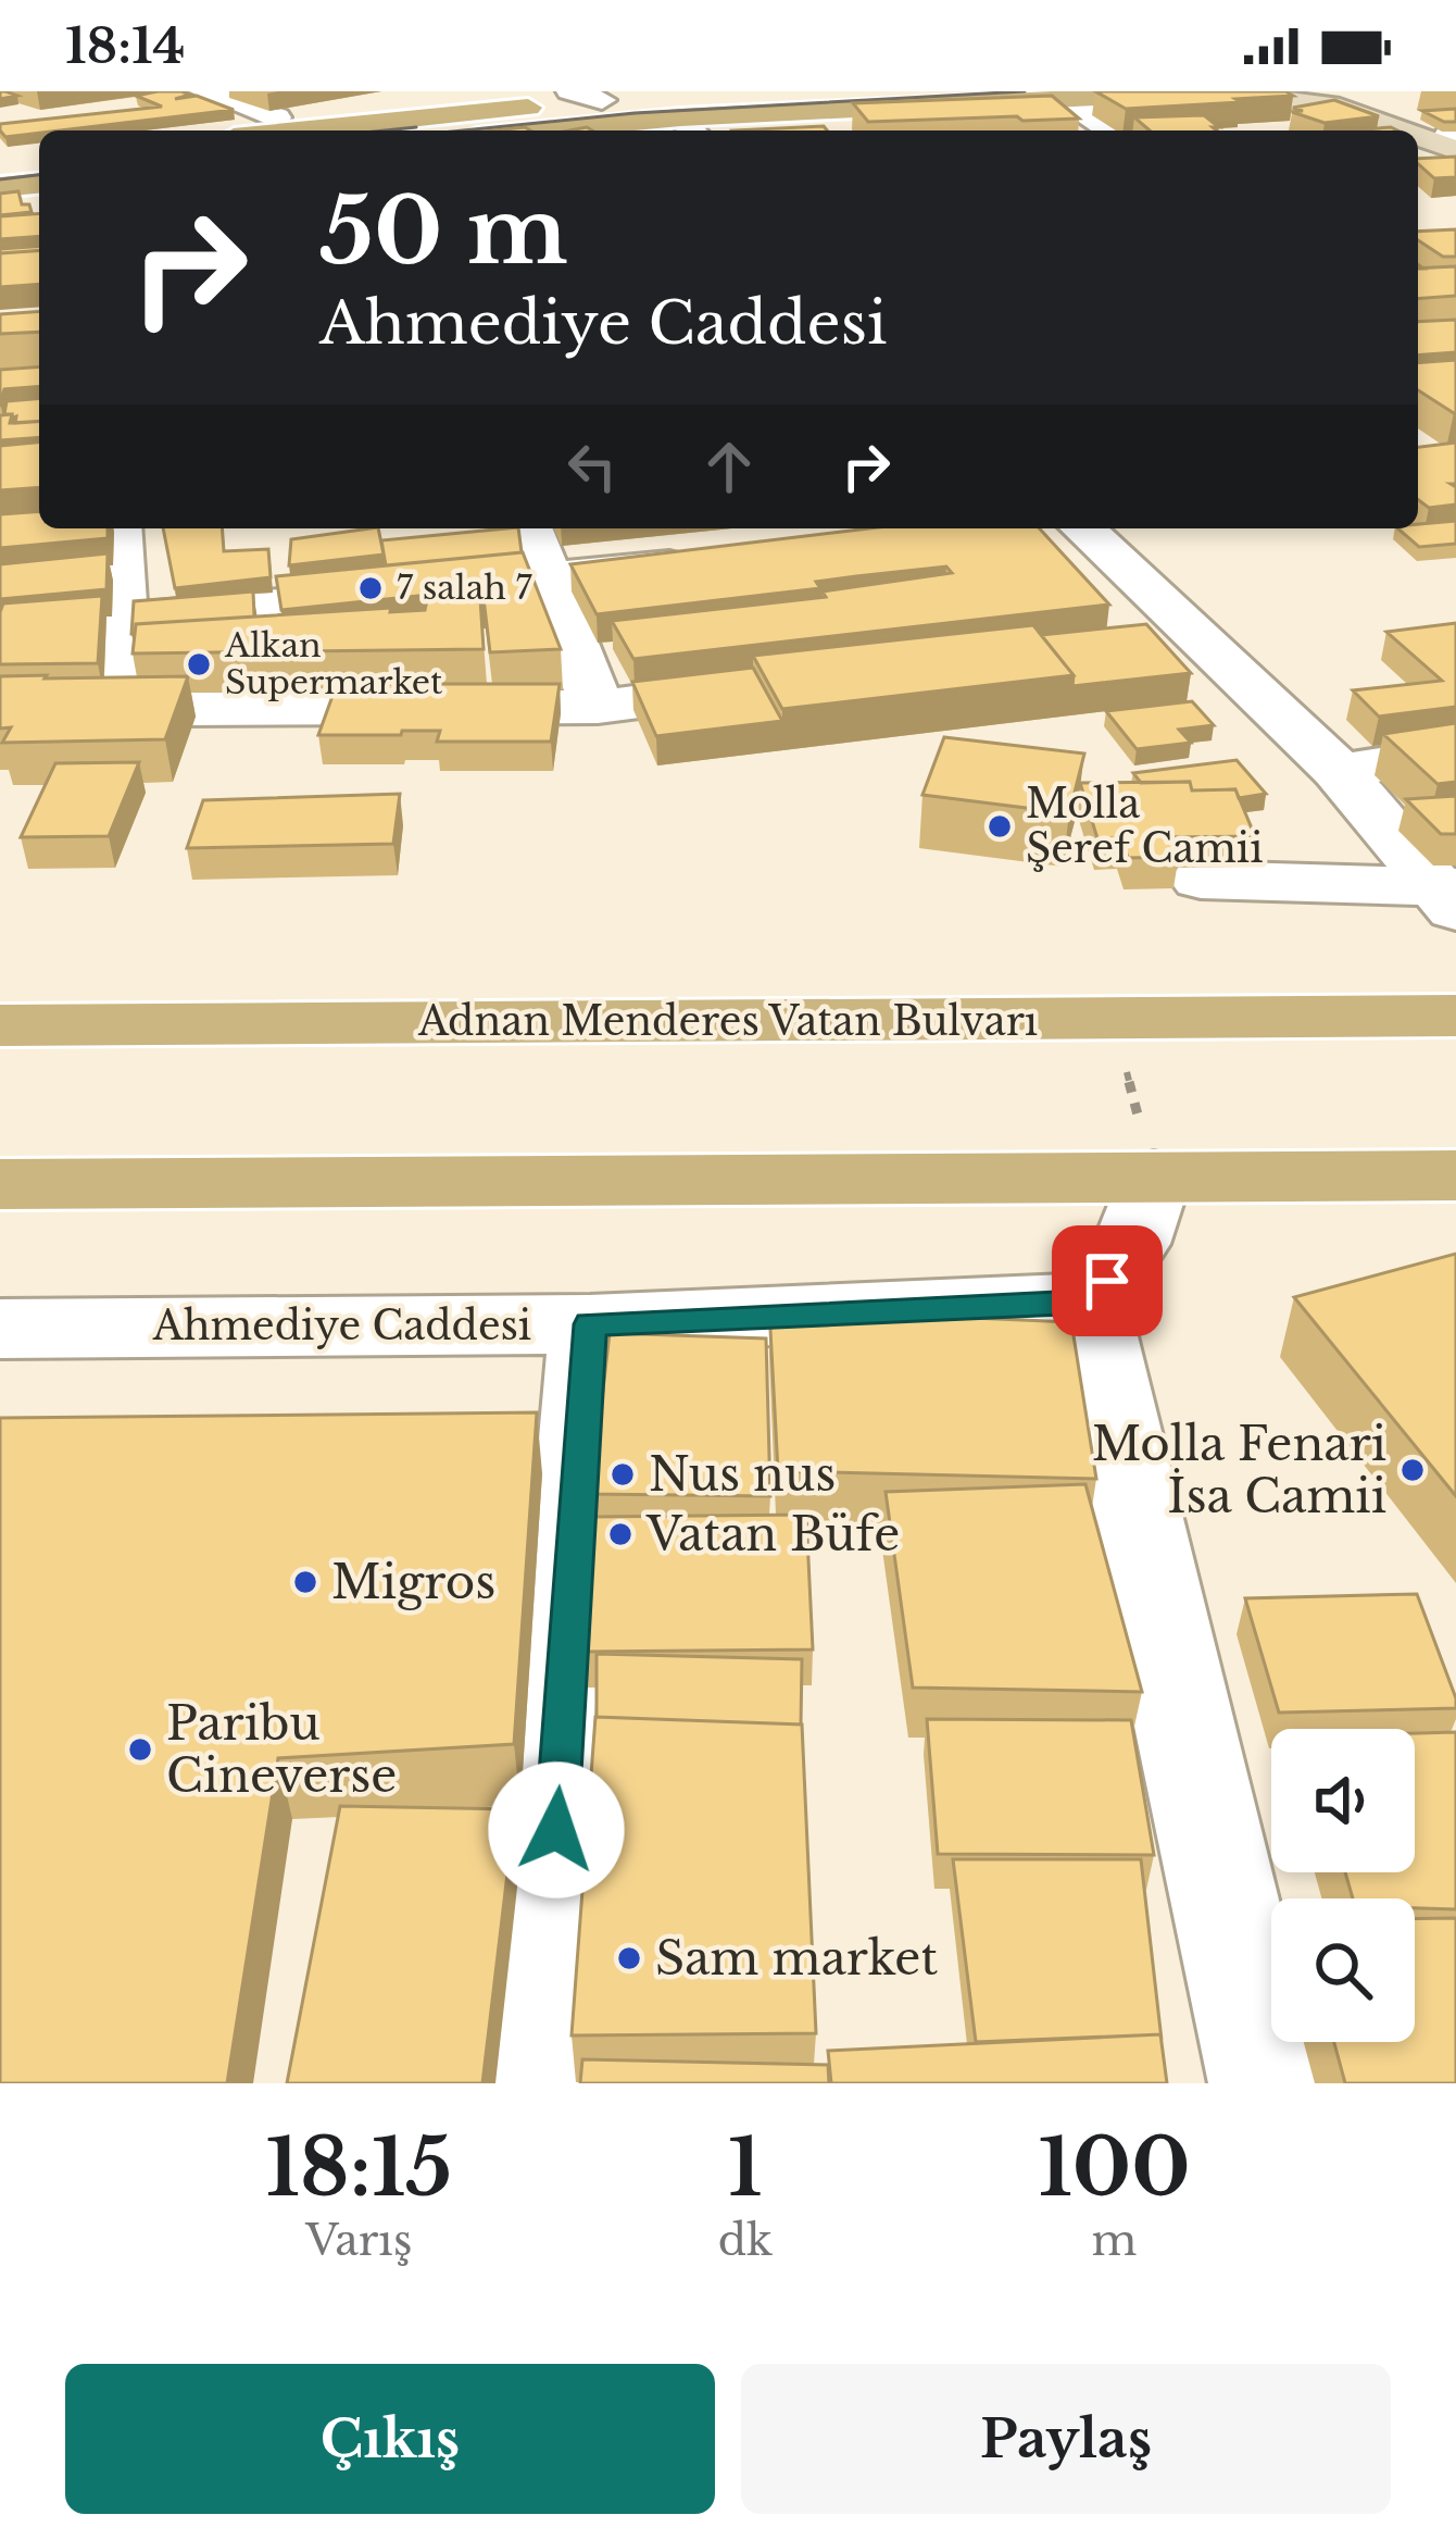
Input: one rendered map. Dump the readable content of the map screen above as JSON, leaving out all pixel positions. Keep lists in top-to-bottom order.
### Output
{
  "streets": {
    "main road": ["Adnan Menderes Vatan Bulvarı"],
    "street": ["Ahmediye Caddesi"]
  },
  "places": [
    "7 salah 7",
    "Alkan Supermarket",
    "Molla Şeref Camii",
    "Molla Fenari İsa Camii",
    "Nus nus",
    "Vatan Büfe",
    "Migros",
    "Paribu Cineverse",
    "Sam market"
  ],
  "page": {
    "status": "18:14",
    "turn": ["50 m", "Ahmediye Caddesi"],
    "eta": [
      "18:15",
      "Varış",
      "1",
      "dk",
      "100",
      "m"
    ],
    "buttons": ["Çıkış", "Paylaş"]
  }
}
